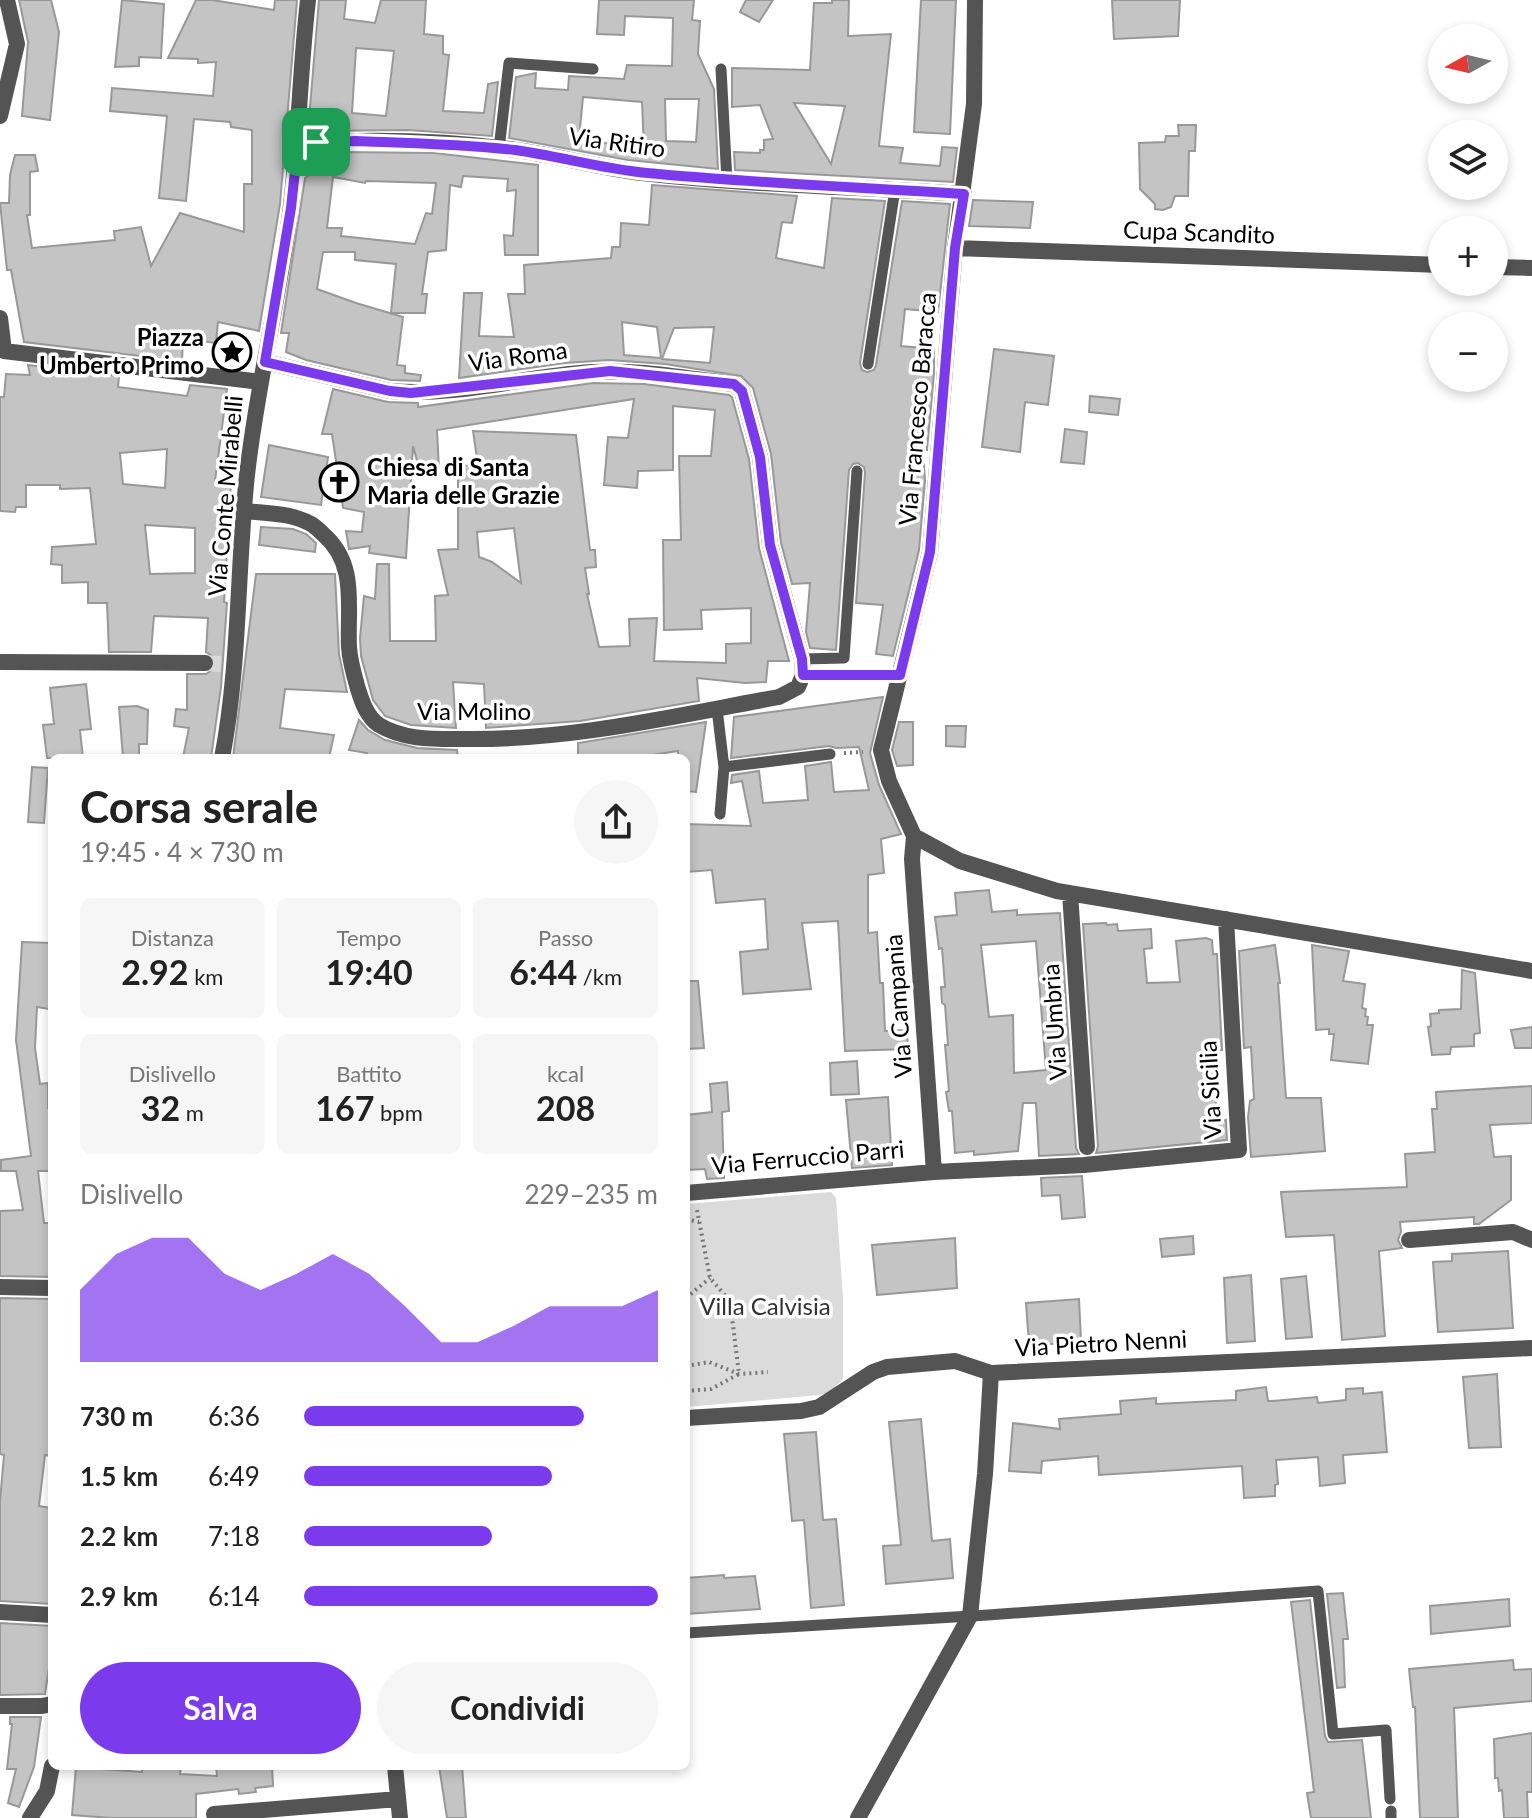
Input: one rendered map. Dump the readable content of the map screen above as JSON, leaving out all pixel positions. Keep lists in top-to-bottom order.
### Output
{
  "streets": {
    "street": [
      "Via Ritiro",
      "Cupa Scandito",
      "Via Roma",
      "Via Francesco Baracca",
      "Via Conte Mirabelli",
      "Via Molino",
      "Via Campania",
      "Via Umbria",
      "Via Sicilia",
      "Via Ferruccio Parri",
      "Via Pietro Nenni"
    ]
  },
  "crossings": [
    ["Via Ritiro", "Via Francesco Baracca"],
    ["Via Ritiro", "Via Conte Mirabelli"],
    ["Cupa Scandito", "Via Francesco Baracca"],
    ["Via Roma", "Via Conte Mirabelli"],
    ["Via Roma", "Via Molino"],
    ["Via Conte Mirabelli", "Via Molino"],
    ["Via Campania", "Via Ferruccio Parri"],
    ["Via Sicilia", "Via Ferruccio Parri"]
  ],
  "parks": ["Villa Calvisia"],
  "places": {
    "place": ["Piazza Umberto Primo"],
    "church": ["Chiesa di Santa Maria delle Grazie"]
  },
  "north": "left",
  "page": {
    "map_buttons": ["+", "−"],
    "heading": ["Corsa serale", "19:45 · 4 × 730 m"],
    "stats": [
      ["Distanza", "2.92 km"],
      ["Tempo", "19:40"],
      ["Passo", "6:44 /km"],
      ["Dislivello", "32 m"],
      ["Battito", "167 bpm"],
      ["kcal", "208"]
    ],
    "chart": ["Dislivello", "229–235 m"],
    "list": [
      {
        "name": "730 m",
        "note": "6:36"
      },
      {
        "name": "1.5 km",
        "note": "6:49"
      },
      {
        "name": "2.2 km",
        "note": "7:18"
      },
      {
        "name": "2.9 km",
        "note": "6:14"
      }
    ],
    "buttons": ["Salva", "Condividi"]
  }
}
